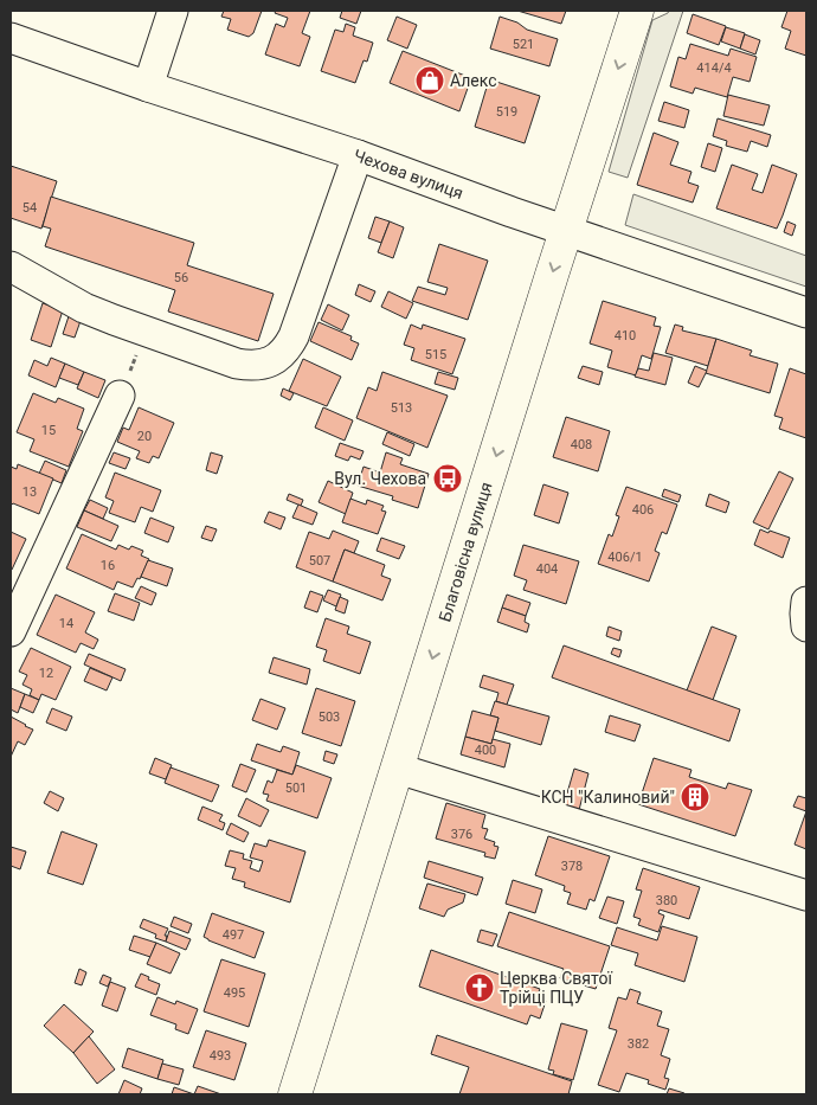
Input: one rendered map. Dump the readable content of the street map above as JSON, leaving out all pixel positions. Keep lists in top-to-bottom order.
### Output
{
  "streets": {
    "main road": ["Благовісна вулиця"],
    "street": ["Чехова вулиця"]
  },
  "crossings": [
    ["Чехова вулиця", "Благовісна вулиця"]
  ],
  "one_way": ["Благовісна вулиця"],
  "places": {
    "shop": ["Алекс"],
    "bus stop": ["Вул. Чехова"],
    "building": ["КСН \"Калиновий\""],
    "church": ["Церква Святої Трійці ПЦУ"]
  },
  "house_numbers": [
    "521",
    "414/4",
    "519",
    "54",
    "56",
    "410",
    "515",
    "513",
    "15",
    "20",
    "408",
    "13",
    "406",
    "406/1",
    "507",
    "16",
    "404",
    "14",
    "12",
    "503",
    "400",
    "501",
    "376",
    "378",
    "380",
    "497",
    "495",
    "382",
    "493"
  ]
}
